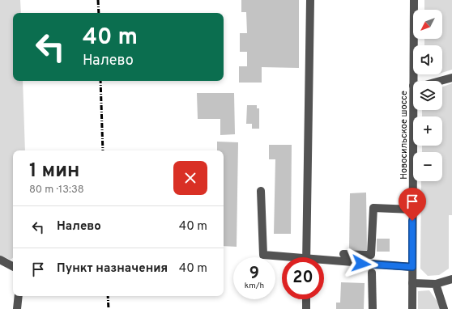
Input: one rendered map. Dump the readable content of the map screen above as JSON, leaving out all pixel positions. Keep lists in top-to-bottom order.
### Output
{
  "streets": {
    "street": ["Новосильское шоссе"]
  },
  "north": "bottom left",
  "page": {
    "map_buttons": ["+", "−"],
    "turn": ["40 m", "Налево"],
    "heading": ["1 мин", "80 m · 13:38"],
    "list": [
      {
        "name": "Налево",
        "value": "40 m"
      },
      {
        "name": "Пункт назначения",
        "value": "40 m"
      }
    ],
    "speed": "9 km/h",
    "limit": "20"
  }
}
